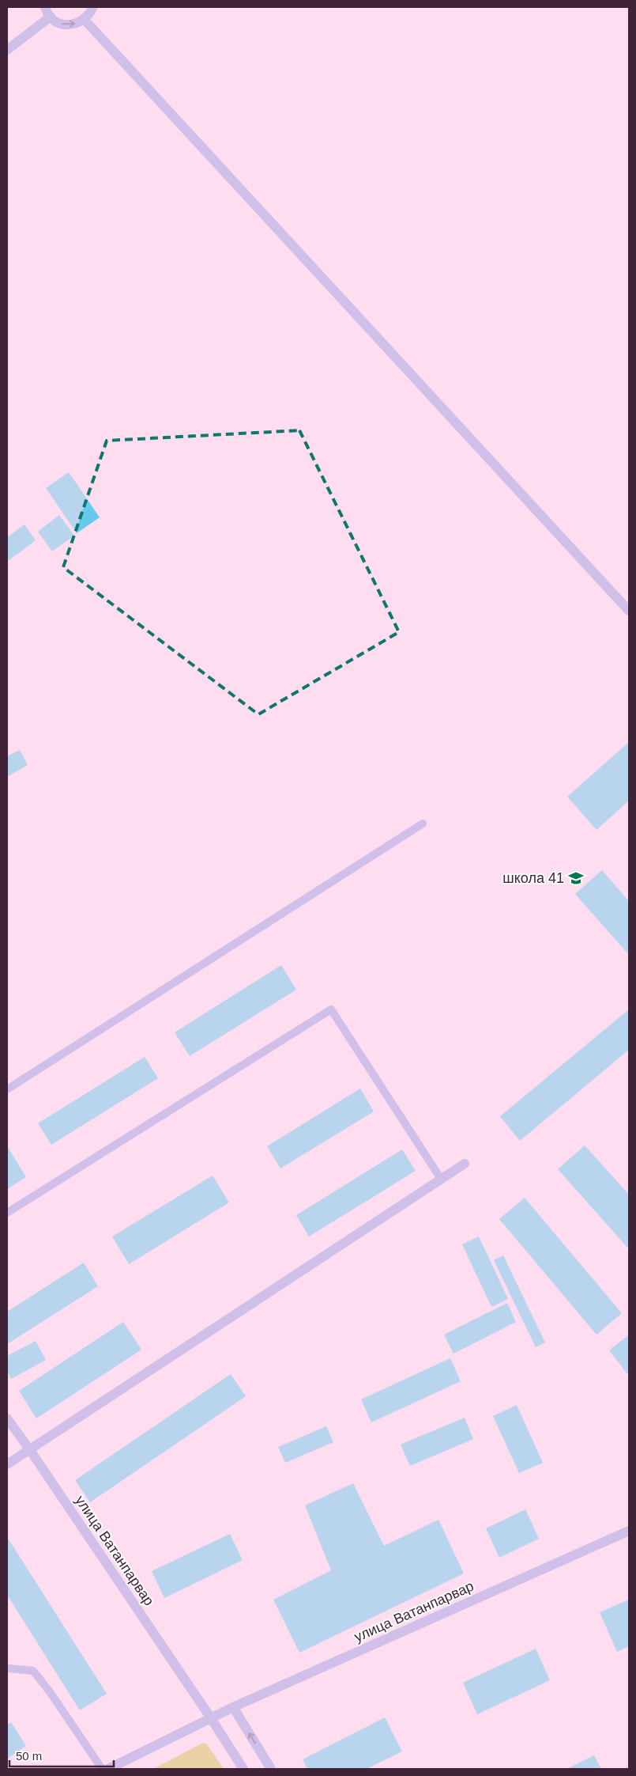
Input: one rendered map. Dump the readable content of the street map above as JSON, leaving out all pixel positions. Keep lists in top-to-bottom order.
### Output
{
  "streets": {
    "street": ["улица Ватанпарвар"]
  },
  "places": {
    "school or university": ["школа 41"]
  },
  "scale_bar": "50 m"
}
